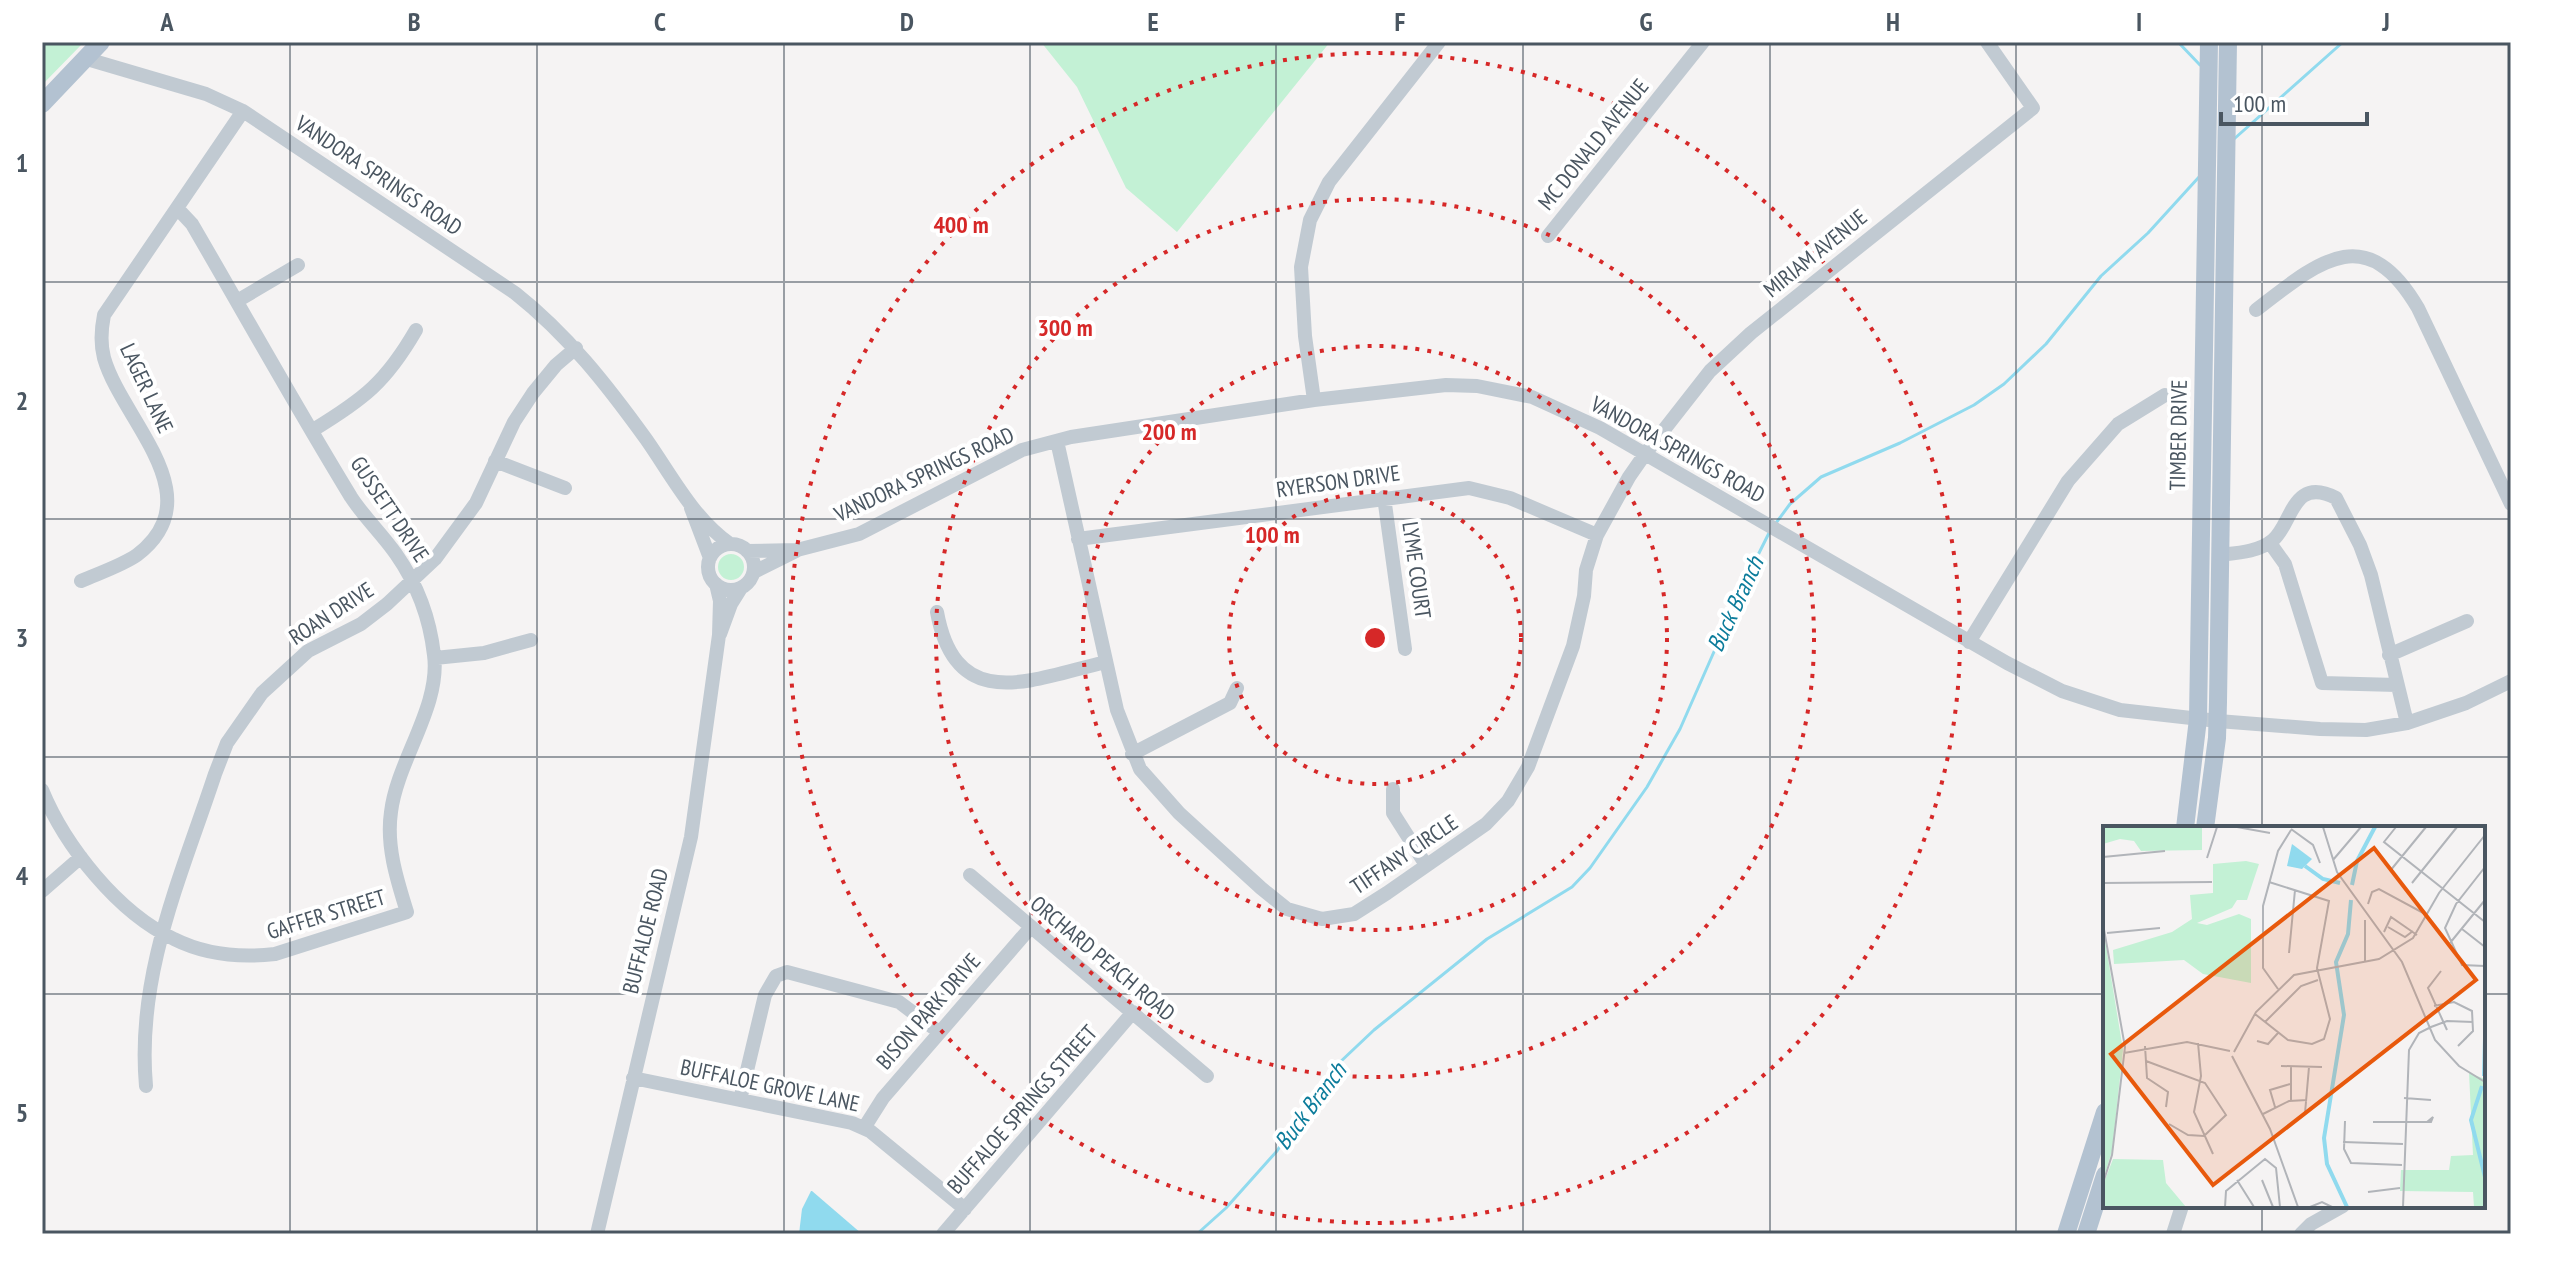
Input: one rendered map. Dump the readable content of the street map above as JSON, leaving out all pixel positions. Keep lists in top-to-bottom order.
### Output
{
  "streets": {
    "main road": ["TIMBER DRIVE"],
    "street": [
      "MC DONALD AVENUE",
      "VANDORA SPRINGS ROAD",
      "MIRIAM AVENUE",
      "LAGER LANE",
      "RYERSON DRIVE",
      "GUSSETT DRIVE",
      "LYME COURT",
      "ROAN DRIVE",
      "TIFFANY CIRCLE",
      "GAFFER STREET",
      "BUFFALOE ROAD",
      "ORCHARD PEACH ROAD",
      "BISON PARK DRIVE",
      "BUFFALOE GROVE LANE",
      "BUFFALOE SPRINGS STREET"
    ]
  },
  "crossings": [
    ["VANDORA SPRINGS ROAD", "MIRIAM AVENUE"],
    ["VANDORA SPRINGS ROAD", "LAGER LANE"],
    ["VANDORA SPRINGS ROAD", "TIMBER DRIVE"],
    ["VANDORA SPRINGS ROAD", "ROAN DRIVE"],
    ["VANDORA SPRINGS ROAD", "TIFFANY CIRCLE"],
    ["VANDORA SPRINGS ROAD", "BUFFALOE ROAD"],
    ["MIRIAM AVENUE", "TIFFANY CIRCLE"],
    ["LAGER LANE", "GUSSETT DRIVE"],
    ["RYERSON DRIVE", "LYME COURT"],
    ["RYERSON DRIVE", "TIFFANY CIRCLE"],
    ["GUSSETT DRIVE", "ROAN DRIVE"],
    ["GUSSETT DRIVE", "GAFFER STREET"],
    ["ROAN DRIVE", "GAFFER STREET"],
    ["BUFFALOE ROAD", "BUFFALOE GROVE LANE"],
    ["ORCHARD PEACH ROAD", "BISON PARK DRIVE"],
    ["ORCHARD PEACH ROAD", "BUFFALOE SPRINGS STREET"],
    ["BISON PARK DRIVE", "BUFFALOE GROVE LANE"],
    ["BUFFALOE GROVE LANE", "BUFFALOE SPRINGS STREET"]
  ],
  "water": ["Buck Branch"],
  "scale_bar": "100 m",
  "grid": {
    "columns": [
      "A",
      "B",
      "C",
      "D",
      "E",
      "F",
      "G",
      "H",
      "I",
      "J"
    ],
    "rows": [
      "1",
      "2",
      "3",
      "4",
      "5"
    ]
  },
  "rings": [
    "400 m",
    "300 m",
    "200 m",
    "100 m"
  ]
}
